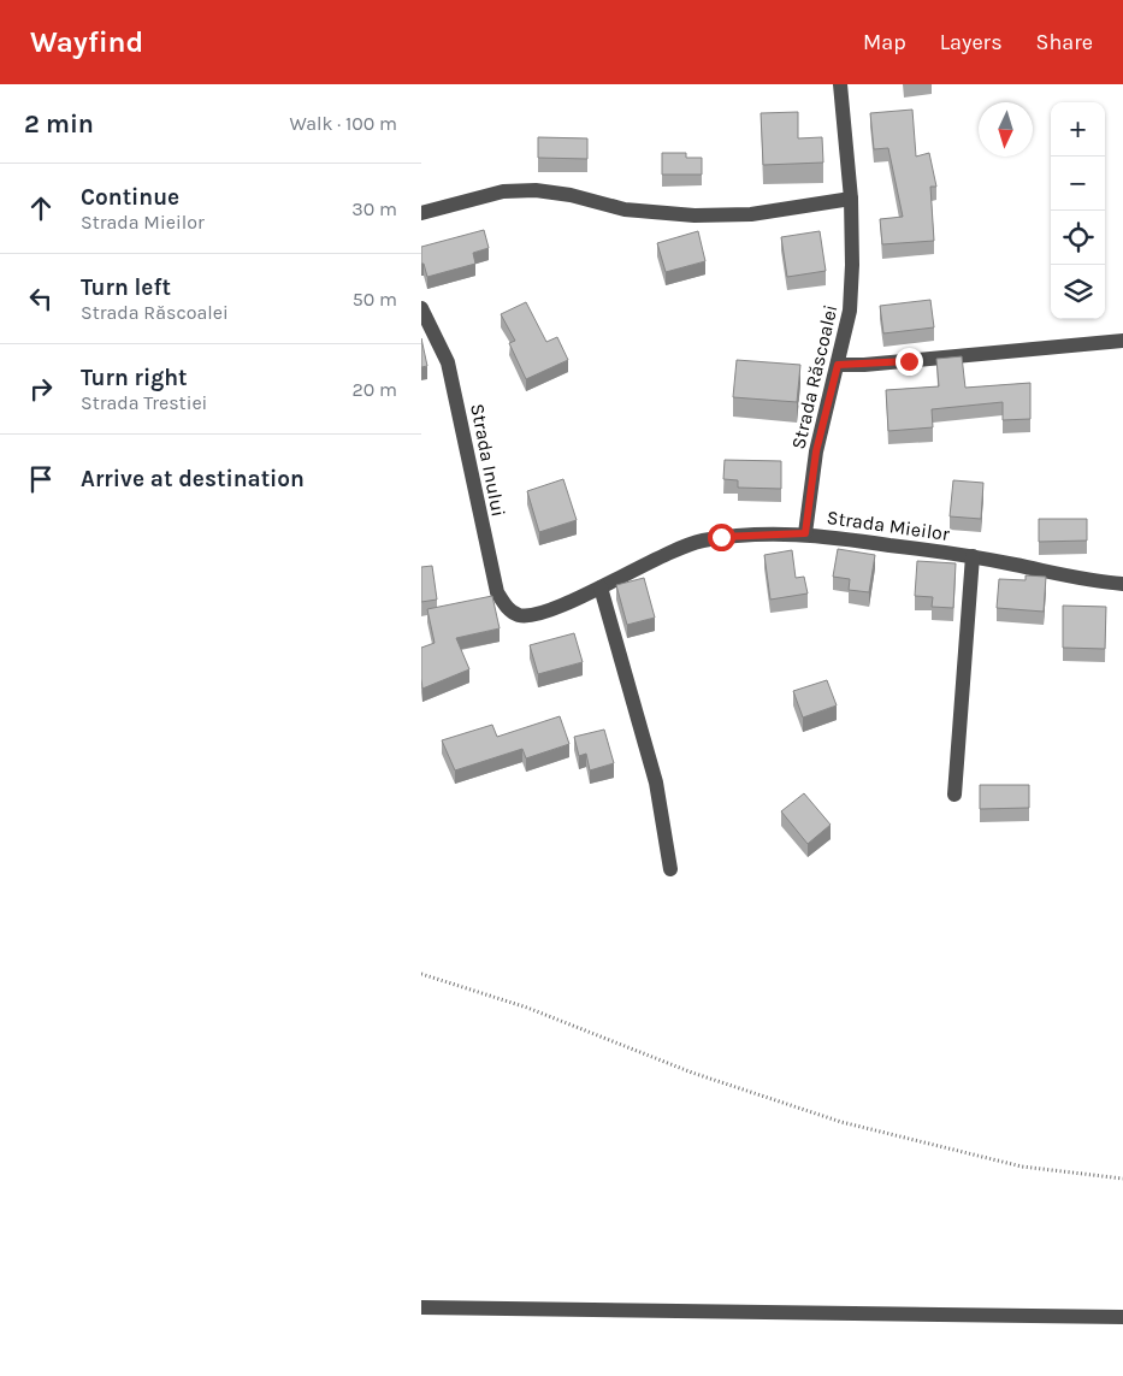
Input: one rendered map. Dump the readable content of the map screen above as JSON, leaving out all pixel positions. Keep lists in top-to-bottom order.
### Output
{
  "streets": {
    "street": ["Strada Răscoalei", "Strada Inului", "Strada Mieilor"]
  },
  "crossings": [
    ["Strada Răscoalei", "Strada Mieilor"],
    ["Strada Inului", "Strada Mieilor"]
  ],
  "north": "bottom",
  "page": {
    "header": "Wayfind",
    "nav": ["Map", "Layers", "Share"],
    "heading": ["2 min", "Walk · 100 m"],
    "map_buttons": ["+", "−"],
    "list": [
      ["Continue", "Strada Mieilor", "30 m"],
      ["Turn left", "Strada Răscoalei", "50 m"],
      ["Turn right", "Strada Trestiei", "20 m"],
      "Arrive at destination"
    ]
  }
}
